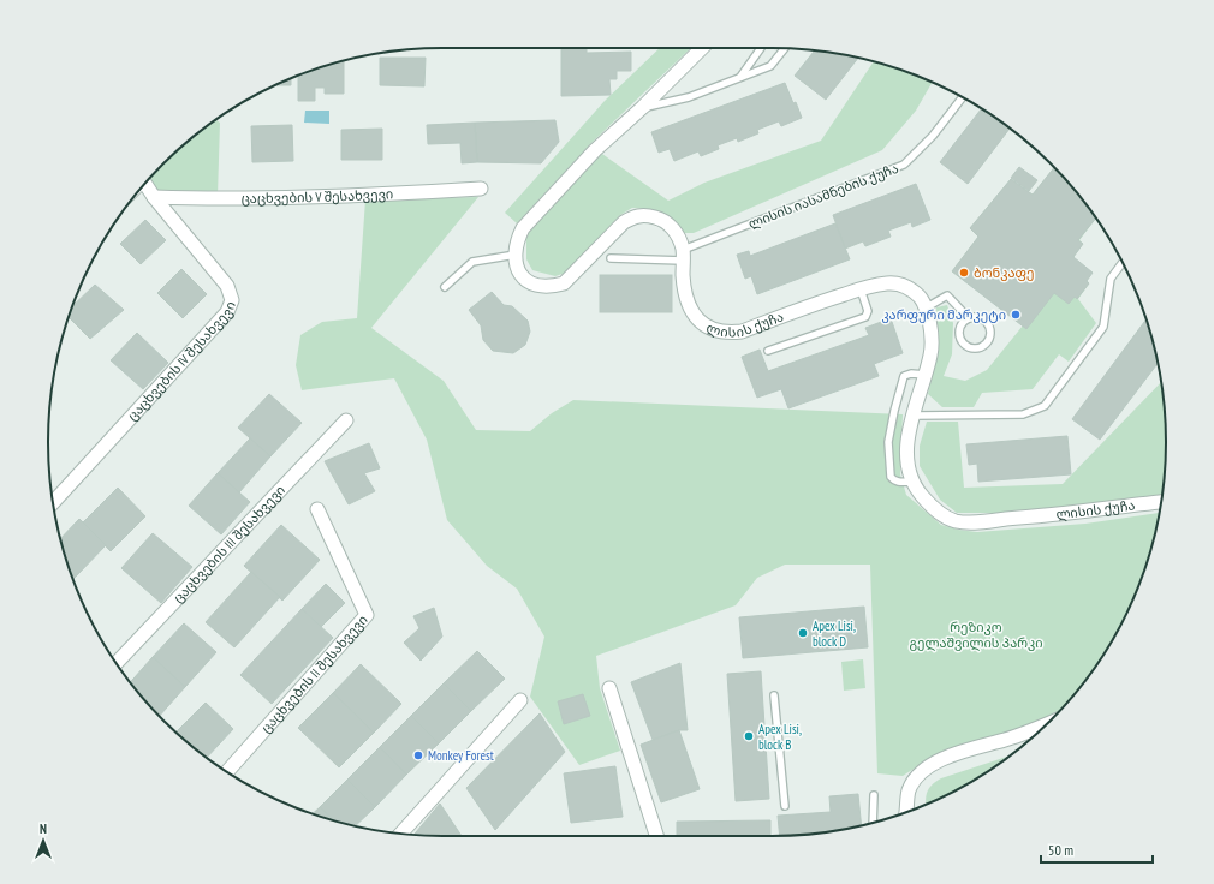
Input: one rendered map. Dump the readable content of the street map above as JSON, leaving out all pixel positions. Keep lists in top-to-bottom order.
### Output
{
  "streets": {
    "street": [
      "ცაცხვების V შესახვევი",
      "ლისის ქუჩა",
      "ცაცხვების IV შესახვევი",
      "ცაცხვების III შესახვევი",
      "ცაცხვების II შესახვევი"
    ],
    "lane": ["ლისის იასამნების ქუჩა"]
  },
  "crossings": [
    ["ლისის იასამნების ქუჩა", "ლისის ქუჩა"],
    ["ცაცხვების V შესახვევი", "ცაცხვების IV შესახვევი"]
  ],
  "parks": ["რეზიკო გელაშვილის პარკი"],
  "places": [
    "ბონკაფე",
    "კარფური მარკეტი",
    "Apex Lisi, block D",
    "Apex Lisi, block B",
    "Monkey Forest"
  ],
  "scale_bar": "50 m",
  "north": "top"
}
